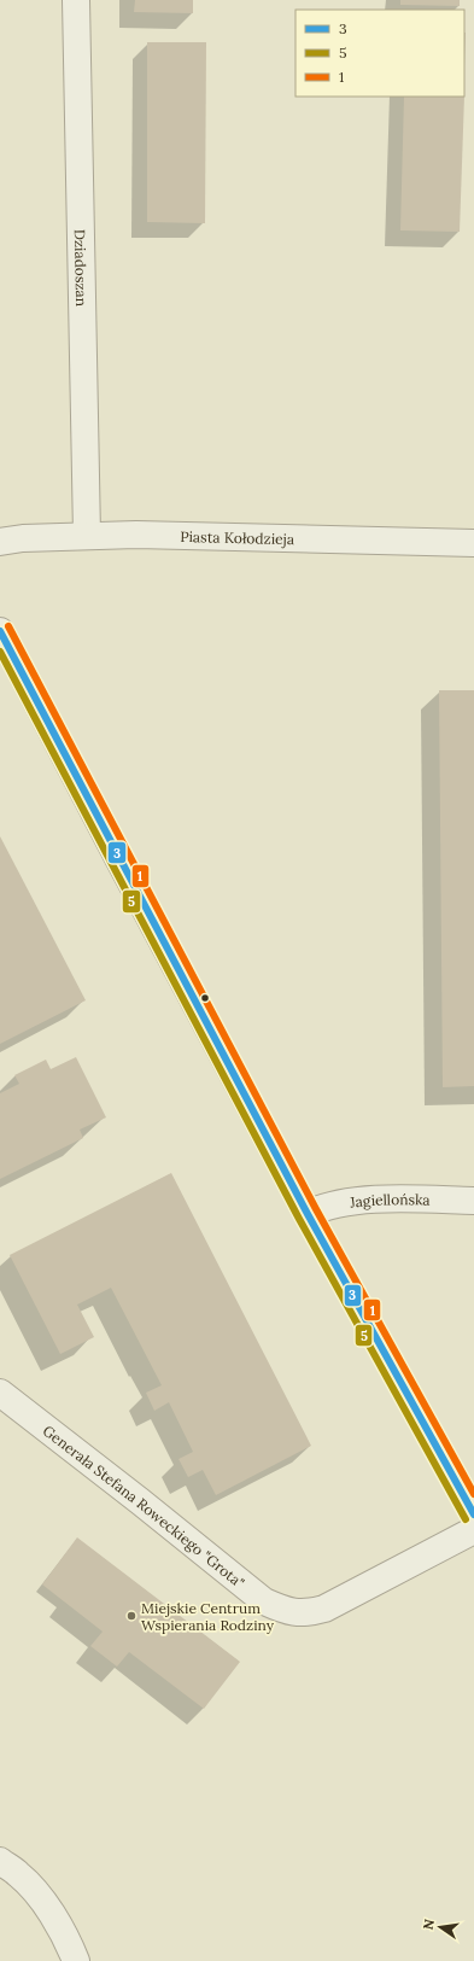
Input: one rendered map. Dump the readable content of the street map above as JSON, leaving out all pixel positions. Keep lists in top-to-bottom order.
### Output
{
  "streets": {
    "street": [
      "Dziadoszan",
      "Piasta Kołodzieja",
      "Jagiellońska",
      "Generała Stefana Roweckiego \"Grota\""
    ]
  },
  "crossings": [
    ["Dziadoszan", "Piasta Kołodzieja"]
  ],
  "places": ["Miejskie Centrum Wspierania Rodziny"],
  "lines": ["transit line 1", "transit line 3", "transit line 5"],
  "legend": ["3", "5", "1"],
  "north": "left"
}
